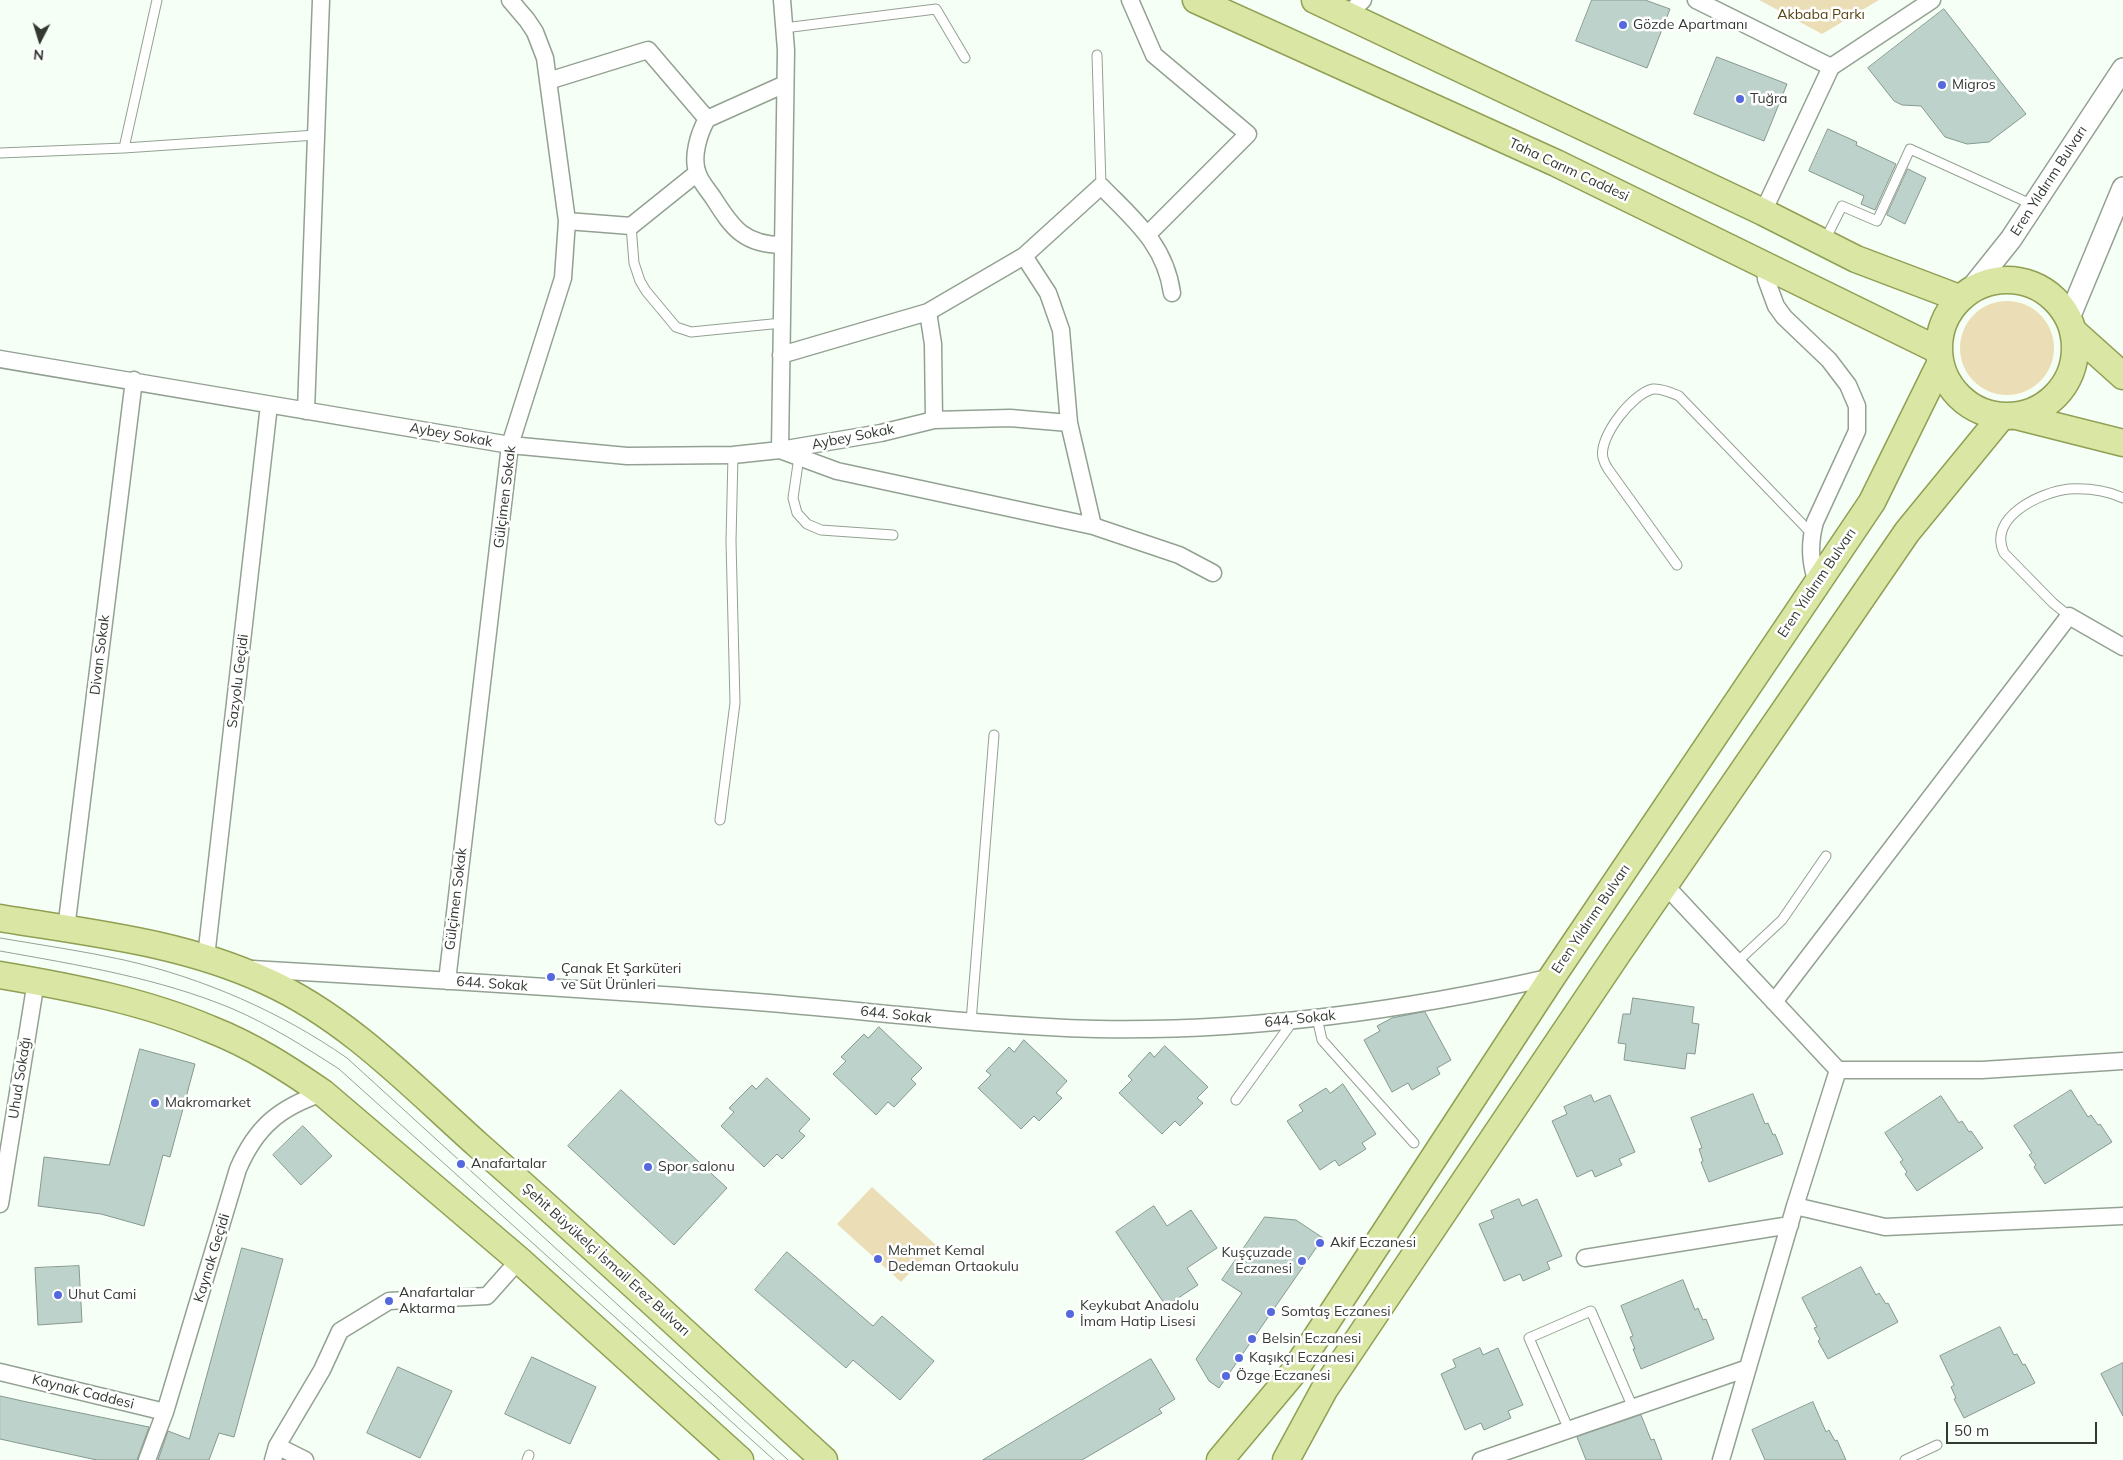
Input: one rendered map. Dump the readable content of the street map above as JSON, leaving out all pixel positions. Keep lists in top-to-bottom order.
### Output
{
  "streets": {
    "main road": ["Taha Carım Caddesi", "Eren Yıldırım Bulvarı", "Şehit Büyükelçi İsmail Erez Bulvarı"],
    "street": [
      "Aybey Sokak",
      "Gülçimen Sokak",
      "Divan Sokak",
      "Sazyolu Geçidi",
      "644. Sokak",
      "Uhud Sokağı",
      "Kaynak Geçidi",
      "Kaynak Caddesi"
    ]
  },
  "crossings": [
    ["Taha Carım Caddesi", "Eren Yıldırım Bulvarı"],
    ["Eren Yıldırım Bulvarı", "644. Sokak"],
    ["Aybey Sokak", "Gülçimen Sokak"],
    ["Aybey Sokak", "Divan Sokak"],
    ["Aybey Sokak", "Sazyolu Geçidi"],
    ["Gülçimen Sokak", "644. Sokak"],
    ["Divan Sokak", "Şehit Büyükelçi İsmail Erez Bulvarı"],
    ["Sazyolu Geçidi", "Şehit Büyükelçi İsmail Erez Bulvarı"],
    ["644. Sokak", "Şehit Büyükelçi İsmail Erez Bulvarı"],
    ["Kaynak Geçidi", "Kaynak Caddesi"]
  ],
  "parks": ["Akbaba Parkı"],
  "places": [
    "Gözde Apartmanı",
    "Migros",
    "Tuğra",
    "Çanak Et Şarküteri ve Süt Ürünleri",
    "Makromarket",
    "Anafartalar",
    "Spor salonu",
    "Akif Eczanesi",
    "Mehmet Kemal Dedeman Ortaokulu",
    "Kuşçuzade Eczanesi",
    "Uhut Cami",
    "Anafartalar Aktarma",
    "Somtaş Eczanesi",
    "Keykubat Anadolu İmam Hatip Lisesi",
    "Belsin Eczanesi",
    "Kaşıkçı Eczanesi",
    "Özge Eczanesi"
  ],
  "scale_bar": "50 m",
  "north": "bottom"
}
